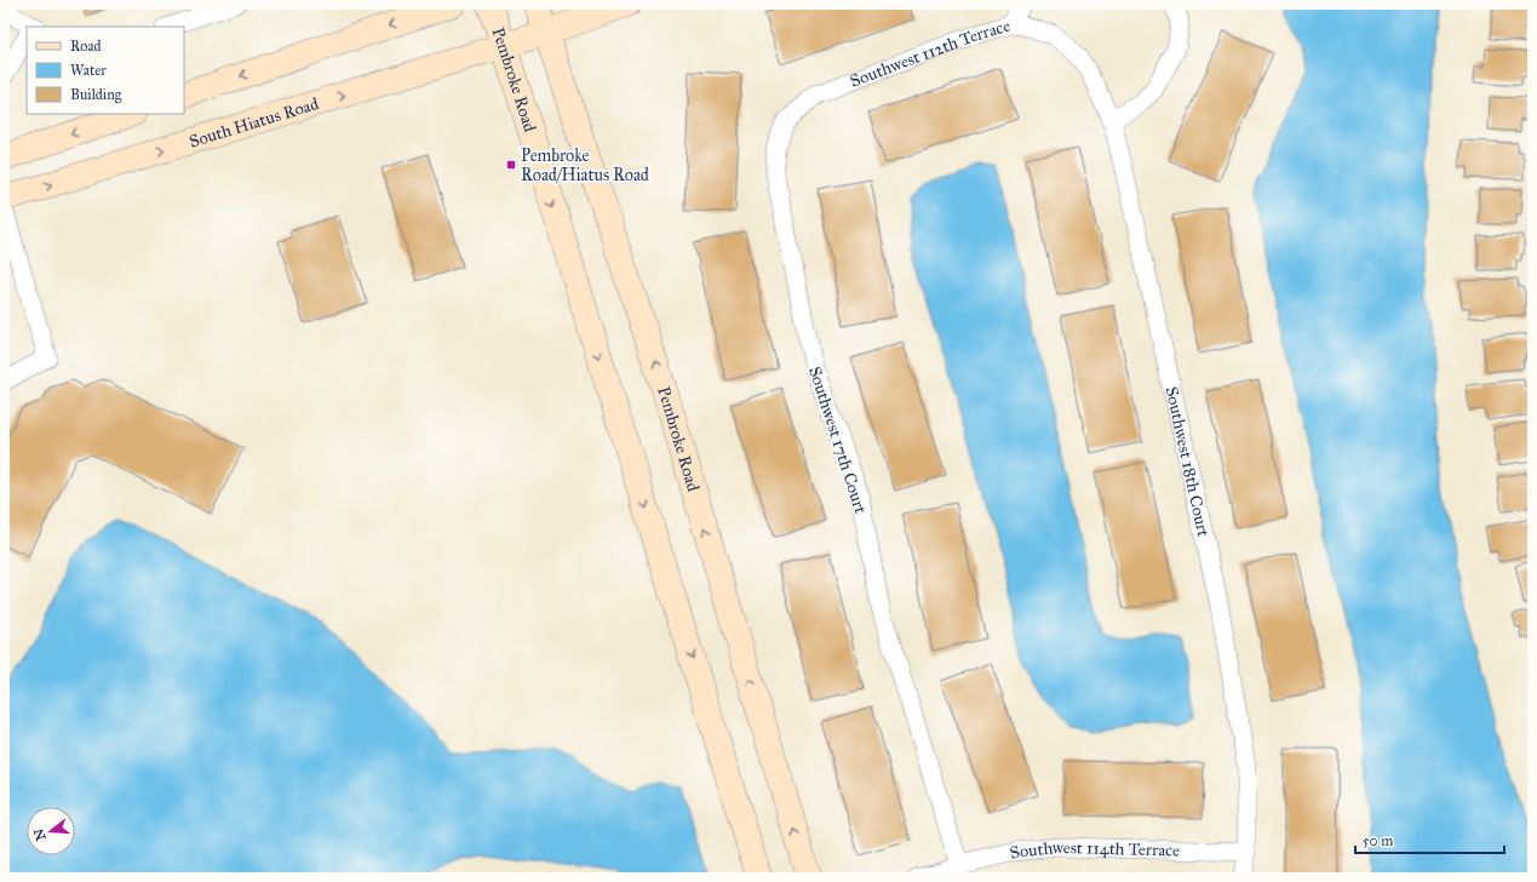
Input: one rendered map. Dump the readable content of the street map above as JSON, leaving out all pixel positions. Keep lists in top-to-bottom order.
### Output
{
  "streets": {
    "main road": ["Pembroke Road", "South Hiatus Road"],
    "street": [
      "Southwest 112th Terrace",
      "Southwest 17th Court",
      "Southwest 18th Court",
      "Southwest 114th Terrace"
    ]
  },
  "crossings": [
    ["Southwest 112th Terrace", "Southwest 17th Court"],
    ["Southwest 112th Terrace", "Southwest 18th Court"],
    ["Pembroke Road", "South Hiatus Road"],
    ["Southwest 17th Court", "Southwest 114th Terrace"],
    ["Southwest 18th Court", "Southwest 114th Terrace"]
  ],
  "places": {
    "transit": ["Pembroke Road/Hiatus Road"]
  },
  "legend": ["Road", "Water", "Building"],
  "scale_bar": "50 m",
  "north": "left"
}
